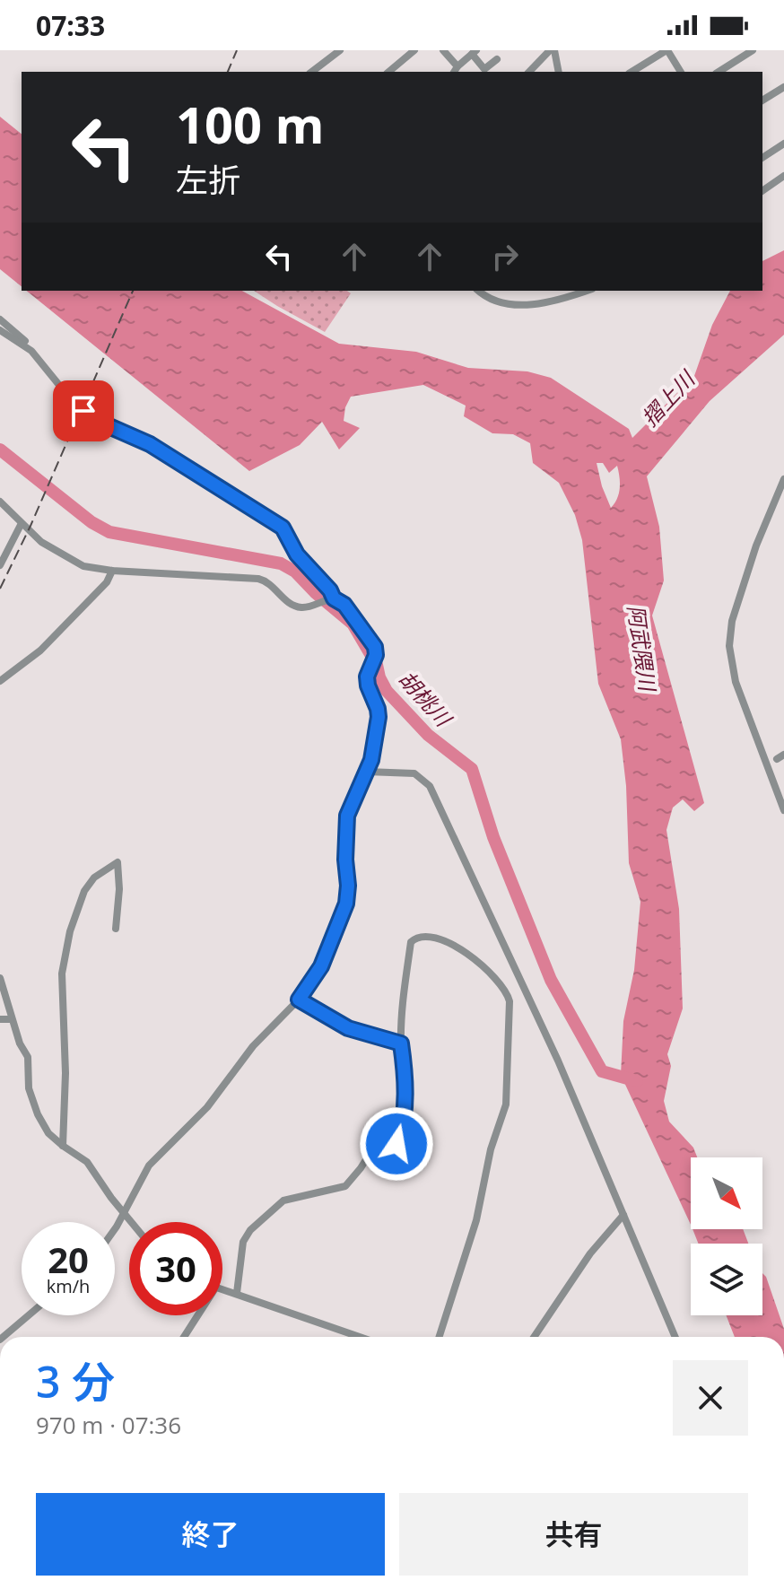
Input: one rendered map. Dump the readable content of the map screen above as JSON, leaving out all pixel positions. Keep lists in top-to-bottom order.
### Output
{
  "water": ["摺上川", "阿武隈川", "胡桃川"],
  "north": "bottom right",
  "page": {
    "status": "07:33",
    "turn": ["100 m", "左折"],
    "speed": "20 km/h",
    "limit": "30",
    "heading": ["3 分", "970 m · 07:36"],
    "buttons": ["終了", "共有"]
  }
}
